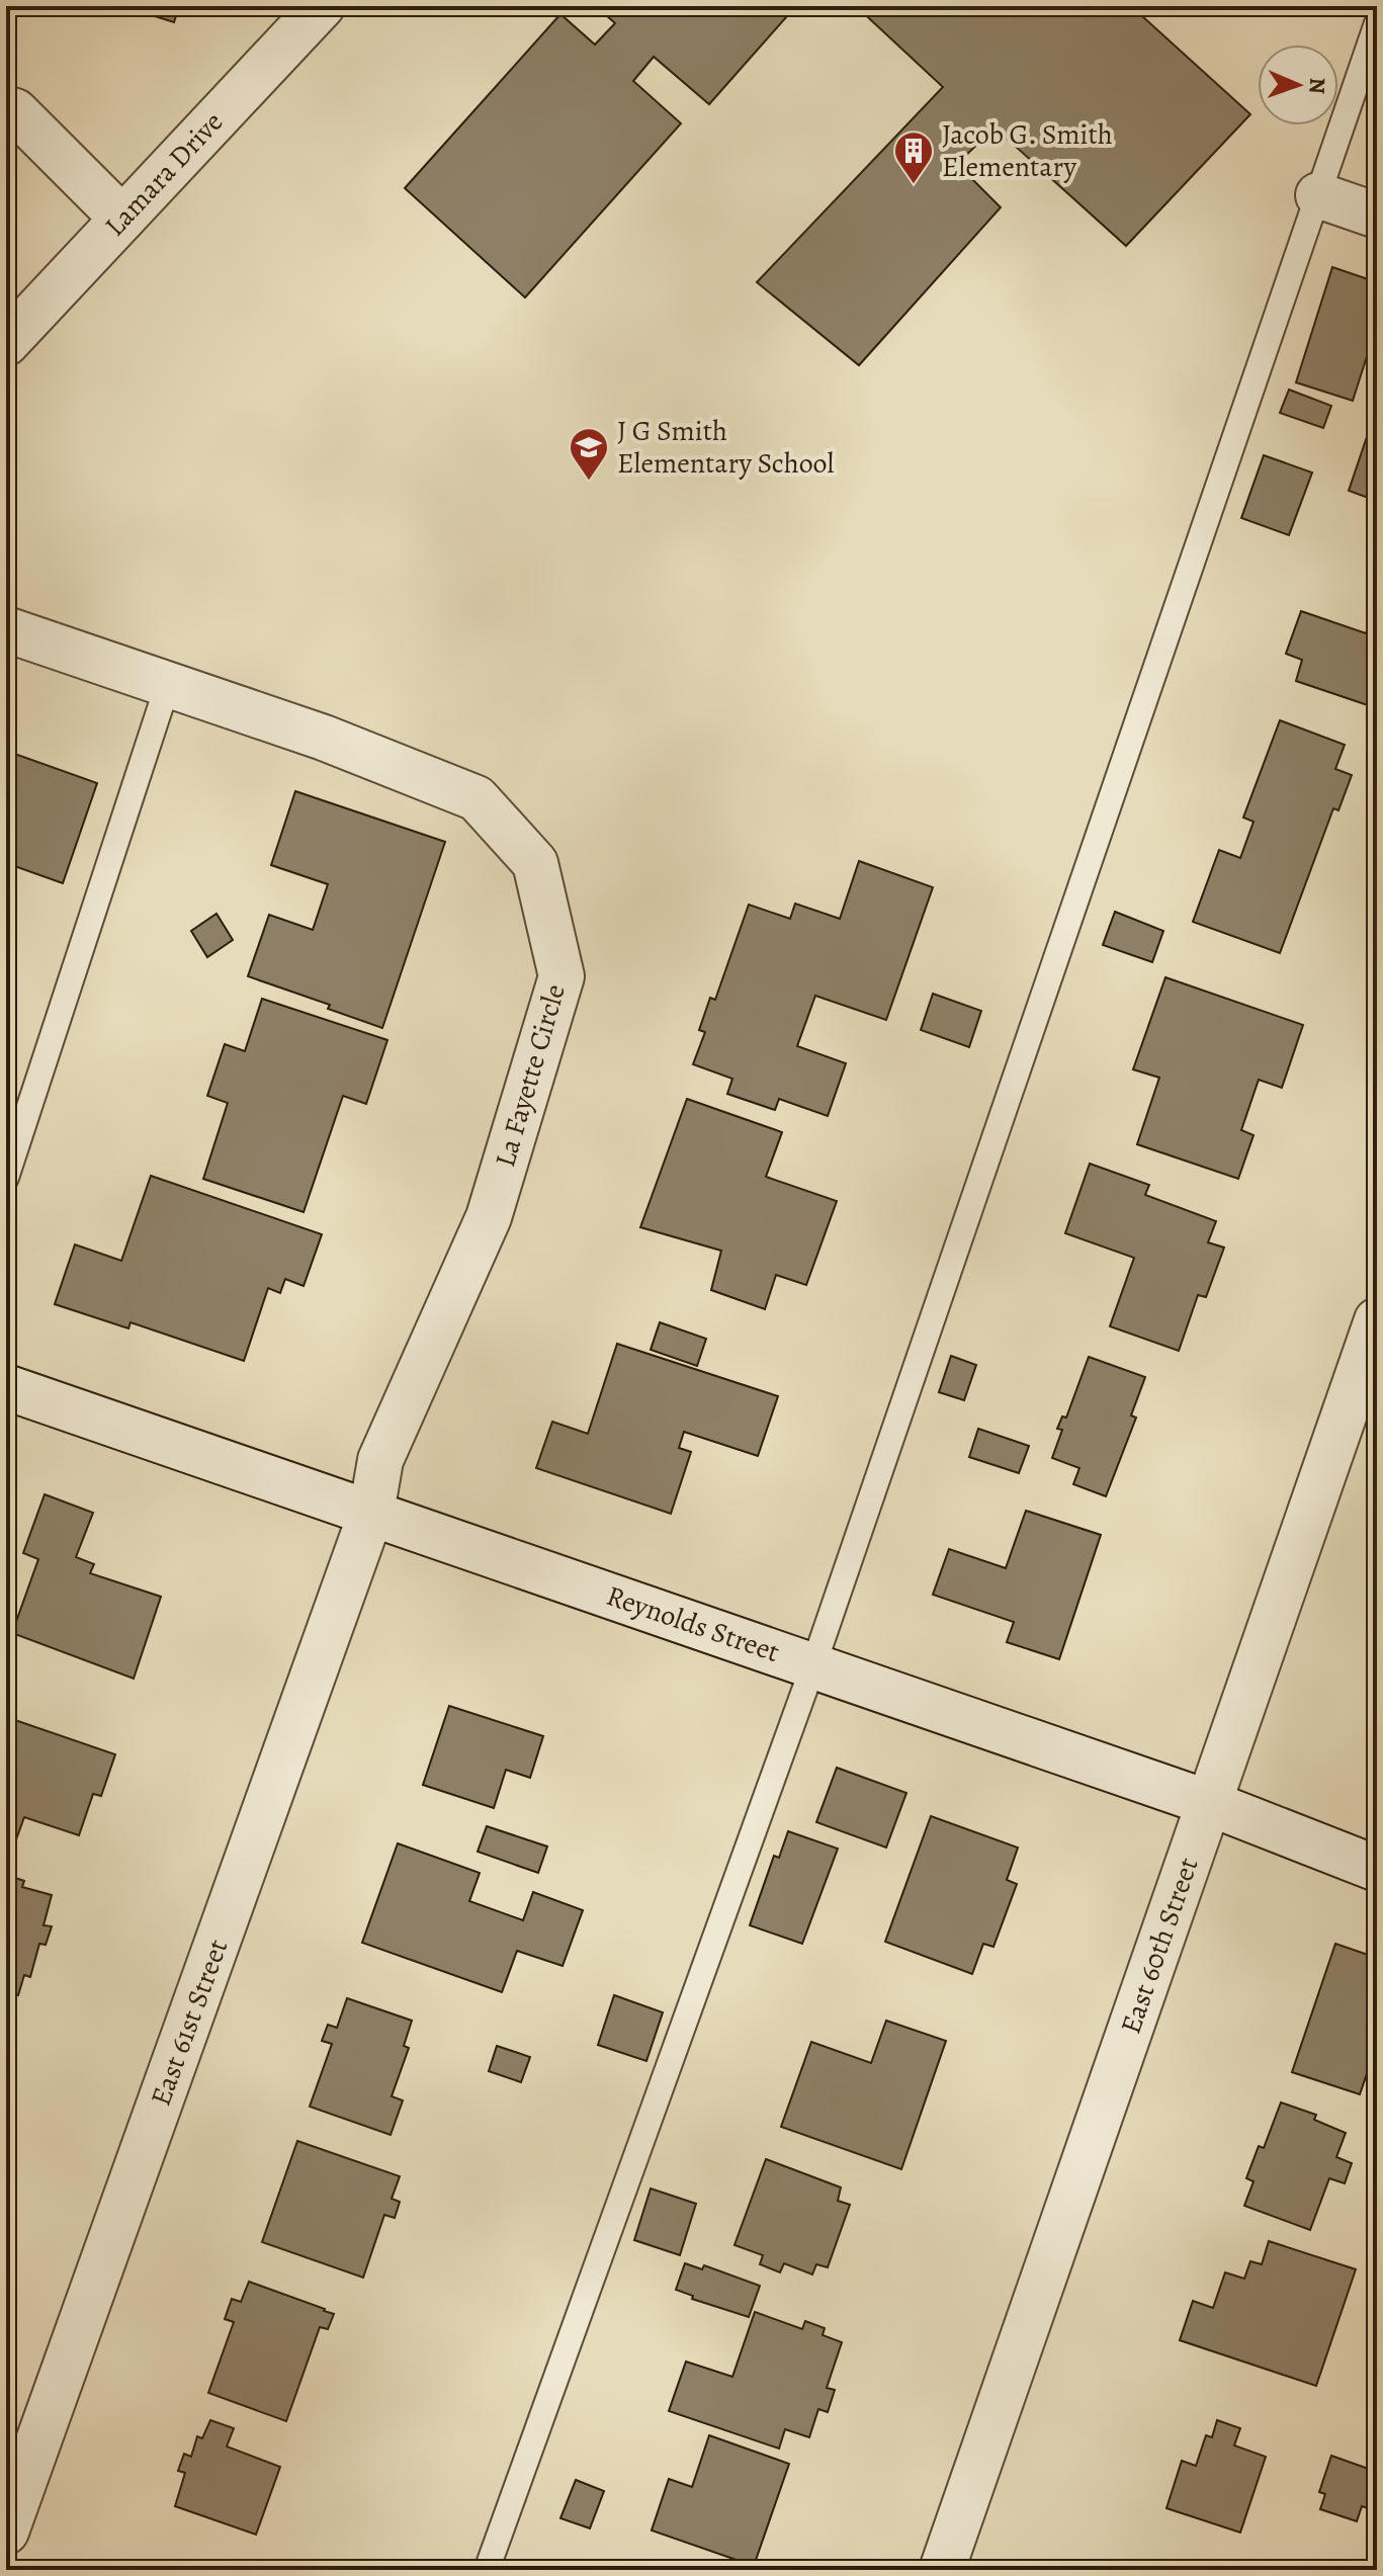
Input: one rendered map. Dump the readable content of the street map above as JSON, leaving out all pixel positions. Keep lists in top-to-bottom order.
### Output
{
  "streets": {
    "street": [
      "Lamara Drive",
      "La Fayette Circle",
      "Reynolds Street",
      "East 60th Street",
      "East 61st Street"
    ]
  },
  "crossings": [
    ["La Fayette Circle", "Reynolds Street"],
    ["La Fayette Circle", "East 61st Street"],
    ["Reynolds Street", "East 60th Street"],
    ["Reynolds Street", "East 61st Street"]
  ],
  "places": {
    "building": ["Jacob G. Smith Elementary"],
    "school or university": ["J G Smith Elementary School"]
  },
  "north": "right"
}
